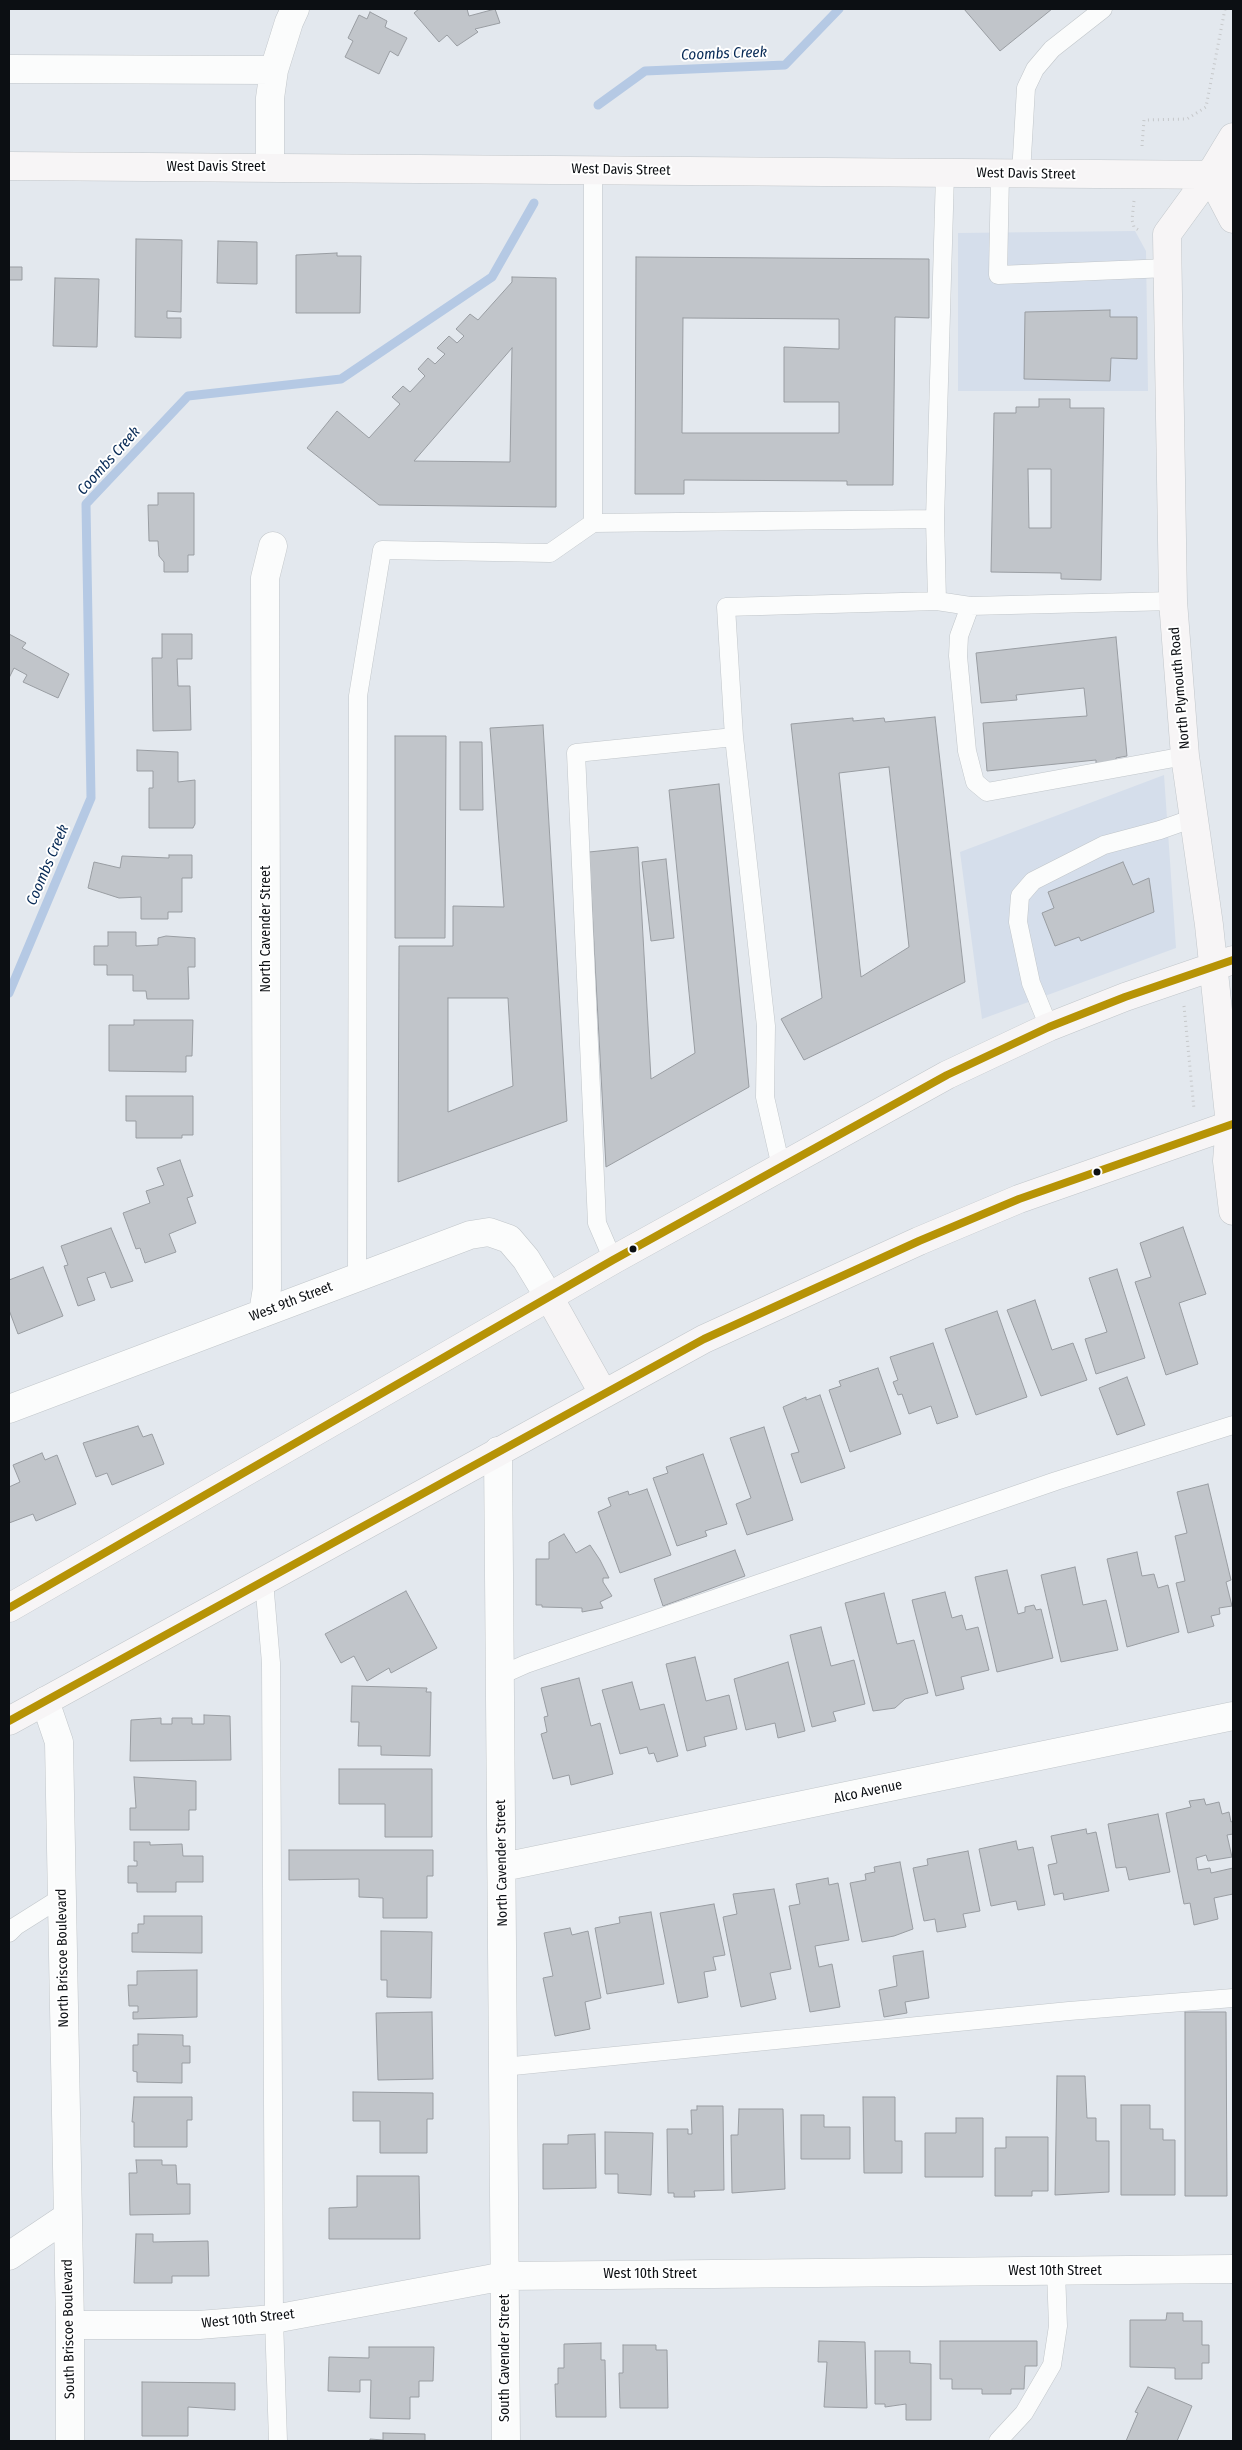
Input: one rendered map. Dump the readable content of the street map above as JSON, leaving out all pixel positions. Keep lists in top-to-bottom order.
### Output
{
  "streets": {
    "main road": ["West Davis Street", "North Plymouth Road"],
    "street": [
      "North Cavender Street",
      "West 9th Street",
      "Alco Avenue",
      "North Briscoe Boulevard",
      "West 10th Street",
      "South Briscoe Boulevard",
      "South Cavender Street"
    ]
  },
  "crossings": [
    ["West Davis Street", "North Plymouth Road"],
    ["North Cavender Street", "West 9th Street"],
    ["North Cavender Street", "Alco Avenue"],
    ["North Cavender Street", "West 10th Street"],
    ["North Cavender Street", "South Cavender Street"],
    ["North Briscoe Boulevard", "South Briscoe Boulevard"],
    ["West 10th Street", "South Briscoe Boulevard"],
    ["West 10th Street", "South Cavender Street"]
  ],
  "water": ["Coombs Creek"]
}
